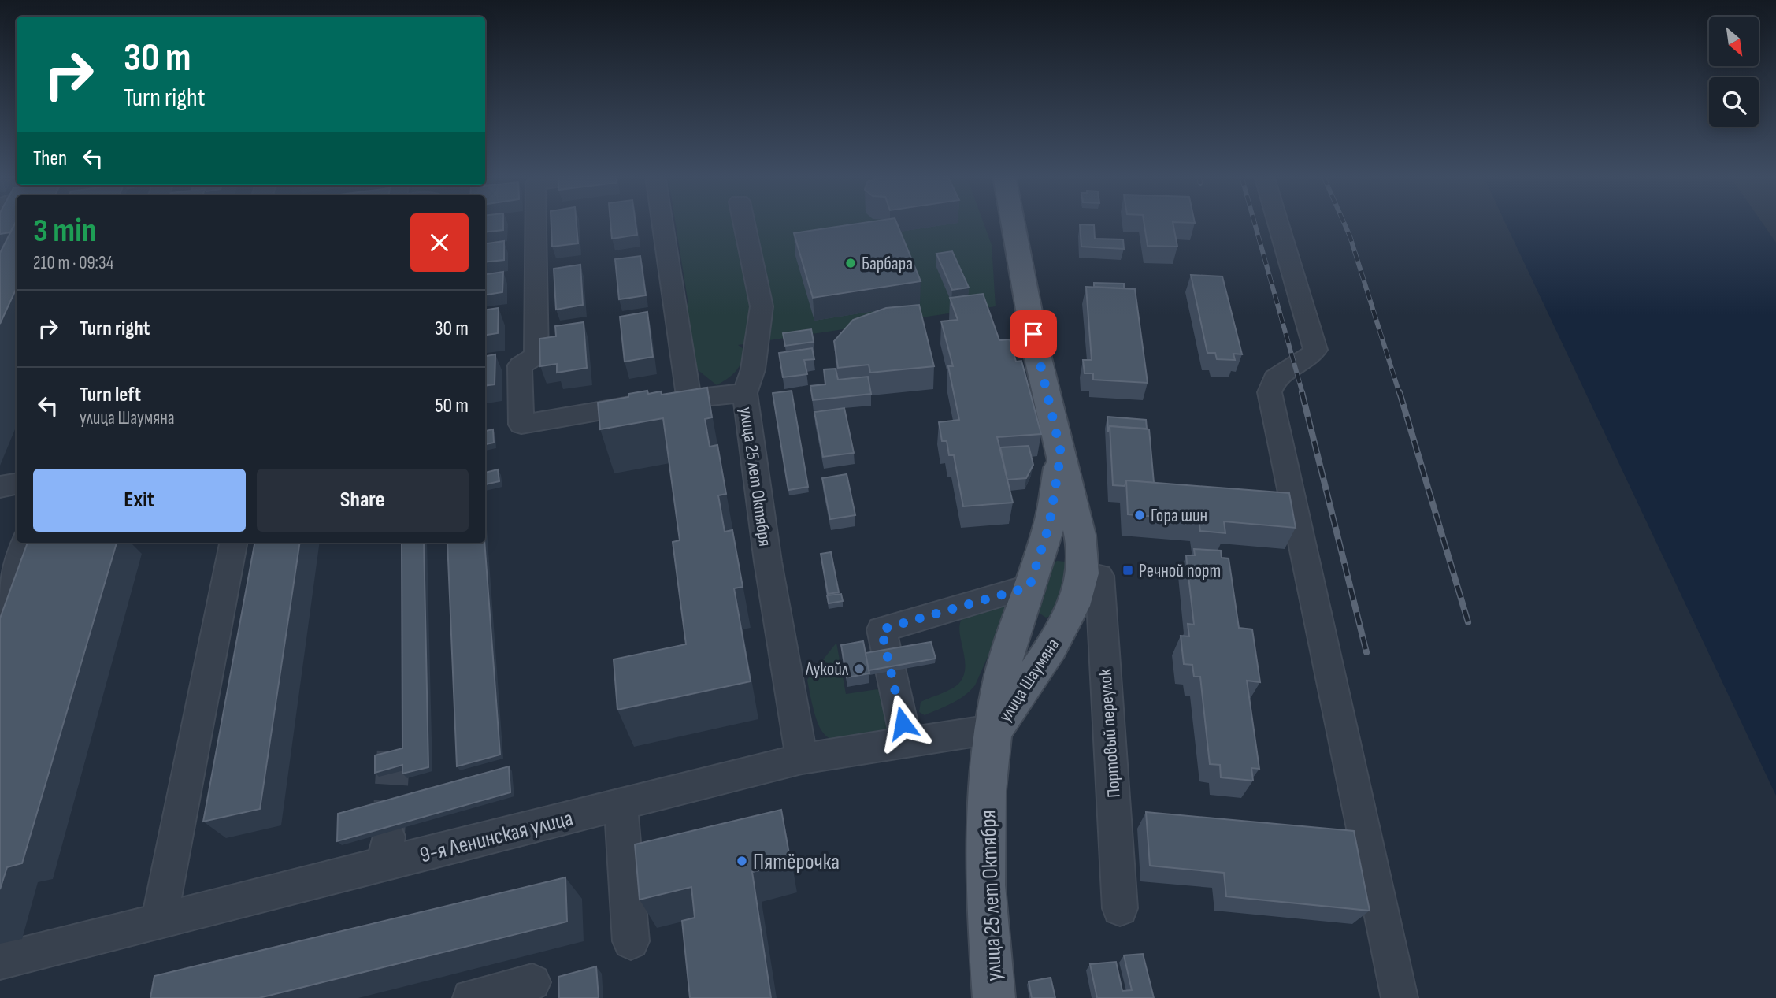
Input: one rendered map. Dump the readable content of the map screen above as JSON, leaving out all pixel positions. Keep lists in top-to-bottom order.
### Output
{
  "streets": {
    "main road": ["улица 25 лет Октября", "улица Шаумяна"],
    "street": ["Портовый переулок", "9-я Ленинская улица"]
  },
  "crossings": [
    ["улица 25 лет Октября", "улица Шаумяна"],
    ["улица 25 лет Октября", "9-я Ленинская улица"],
    ["улица Шаумяна", "Портовый переулок"],
    ["улица Шаумяна", "9-я Ленинская улица"]
  ],
  "places": {
    "other": [
      "Барбара",
      "Гора шин",
      "Лукойл",
      "Пятёрочка"
    ],
    "transit": ["Речной порт"]
  },
  "north": "bottom right",
  "page": {
    "turn": ["30 m", "Turn right"],
    "then": "Then",
    "heading": ["3 min", "210 m · 09:34"],
    "list": [
      {
        "name": "Turn right",
        "value": "30 m"
      },
      {
        "name": "Turn left",
        "note": "улица Шаумяна",
        "value": "50 m"
      }
    ],
    "buttons": ["Exit", "Share"]
  }
}
